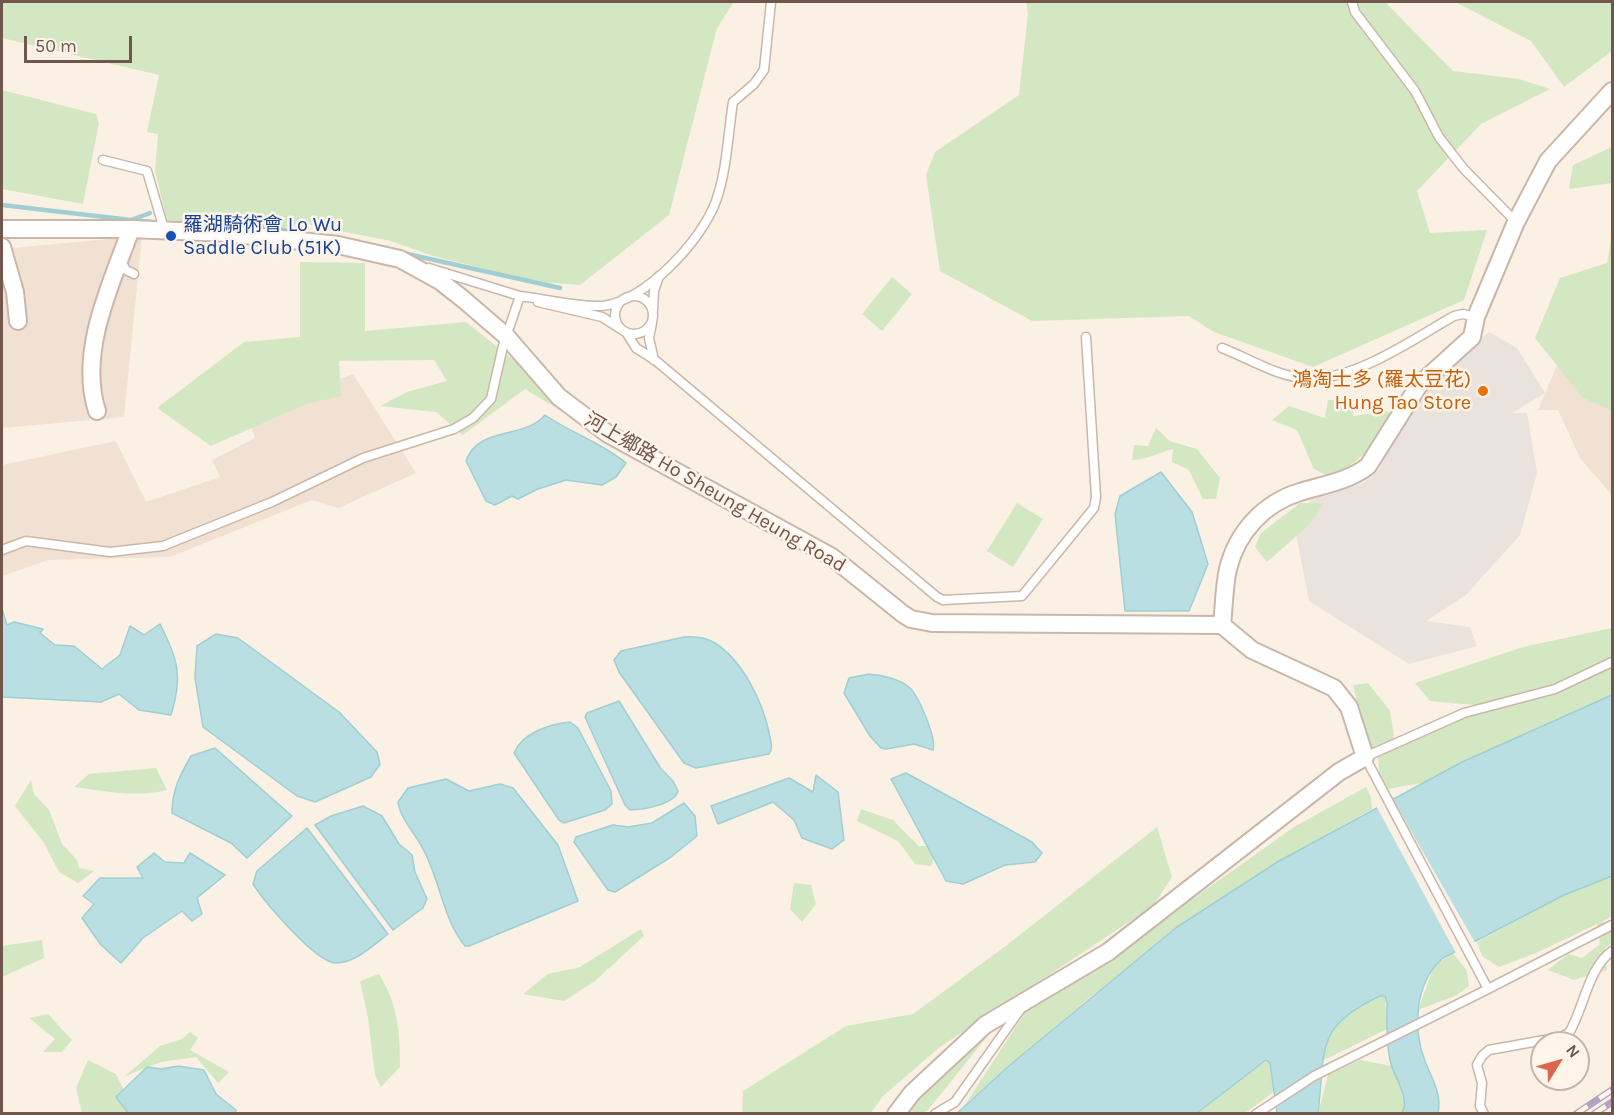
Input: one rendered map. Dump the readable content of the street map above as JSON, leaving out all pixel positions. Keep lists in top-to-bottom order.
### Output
{
  "streets": {
    "street": ["河上鄉路 Ho Sheung Heung Road"]
  },
  "places": ["羅湖騎術會 Lo Wu Saddle Club (51K)", "鴻淘士多 (羅太豆花) Hung Tao Store"],
  "scale_bar": "50 m",
  "north": "top right"
}
